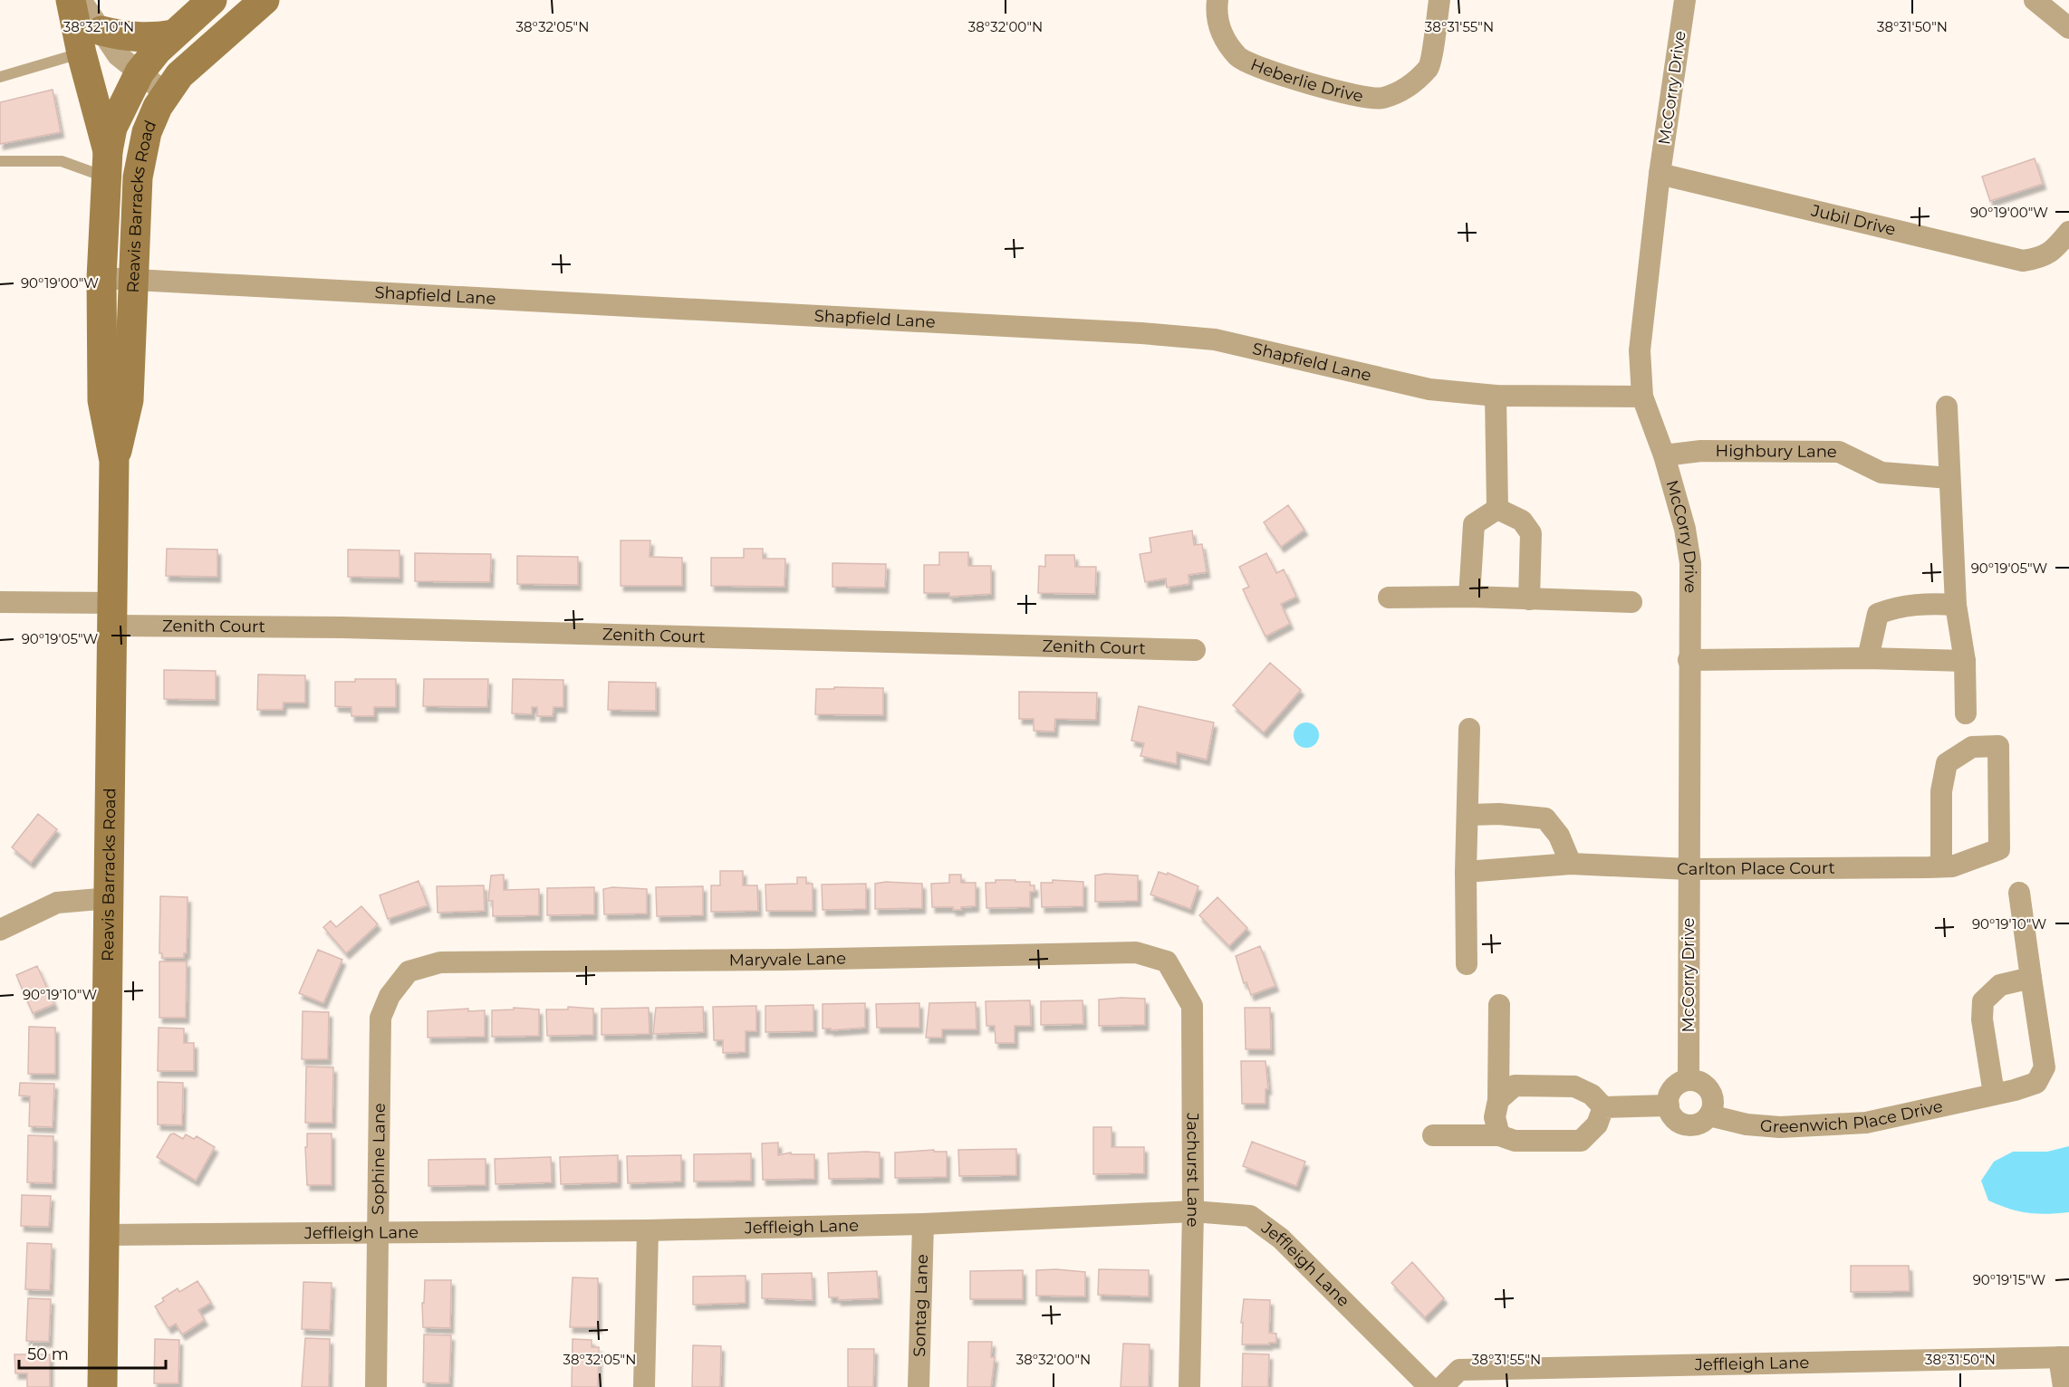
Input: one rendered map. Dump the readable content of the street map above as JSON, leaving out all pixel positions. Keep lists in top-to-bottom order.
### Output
{
  "streets": {
    "main road": ["Reavis Barracks Road"],
    "street": [
      "Heberlie Drive",
      "McCorry Drive",
      "Jubil Drive",
      "Shapfield Lane",
      "Highbury Lane",
      "Zenith Court",
      "Carlton Place Court",
      "Maryvale Lane",
      "Greenwich Place Drive",
      "Sophine Lane",
      "Jachurst Lane",
      "Jeffleigh Lane",
      "Sontag Lane"
    ]
  },
  "crossings": [
    ["McCorry Drive", "Jubil Drive"],
    ["McCorry Drive", "Shapfield Lane"],
    ["McCorry Drive", "Highbury Lane"],
    ["McCorry Drive", "Carlton Place Court"],
    ["McCorry Drive", "Greenwich Place Drive"],
    ["Reavis Barracks Road", "Shapfield Lane"],
    ["Reavis Barracks Road", "Zenith Court"],
    ["Reavis Barracks Road", "Jeffleigh Lane"],
    ["Maryvale Lane", "Sophine Lane"],
    ["Maryvale Lane", "Jachurst Lane"],
    ["Sophine Lane", "Jeffleigh Lane"],
    ["Jachurst Lane", "Jeffleigh Lane"],
    ["Jeffleigh Lane", "Sontag Lane"]
  ],
  "scale_bar": "50 m",
  "coordinates": [
    "38°32'10\"N",
    "38°32'05\"N",
    "38°32'00\"N",
    "38°31'55\"N",
    "38°31'50\"N",
    "90°19'00\"W",
    "90°19'05\"W",
    "90°19'10\"W",
    "90°19'15\"W"
  ]
}
